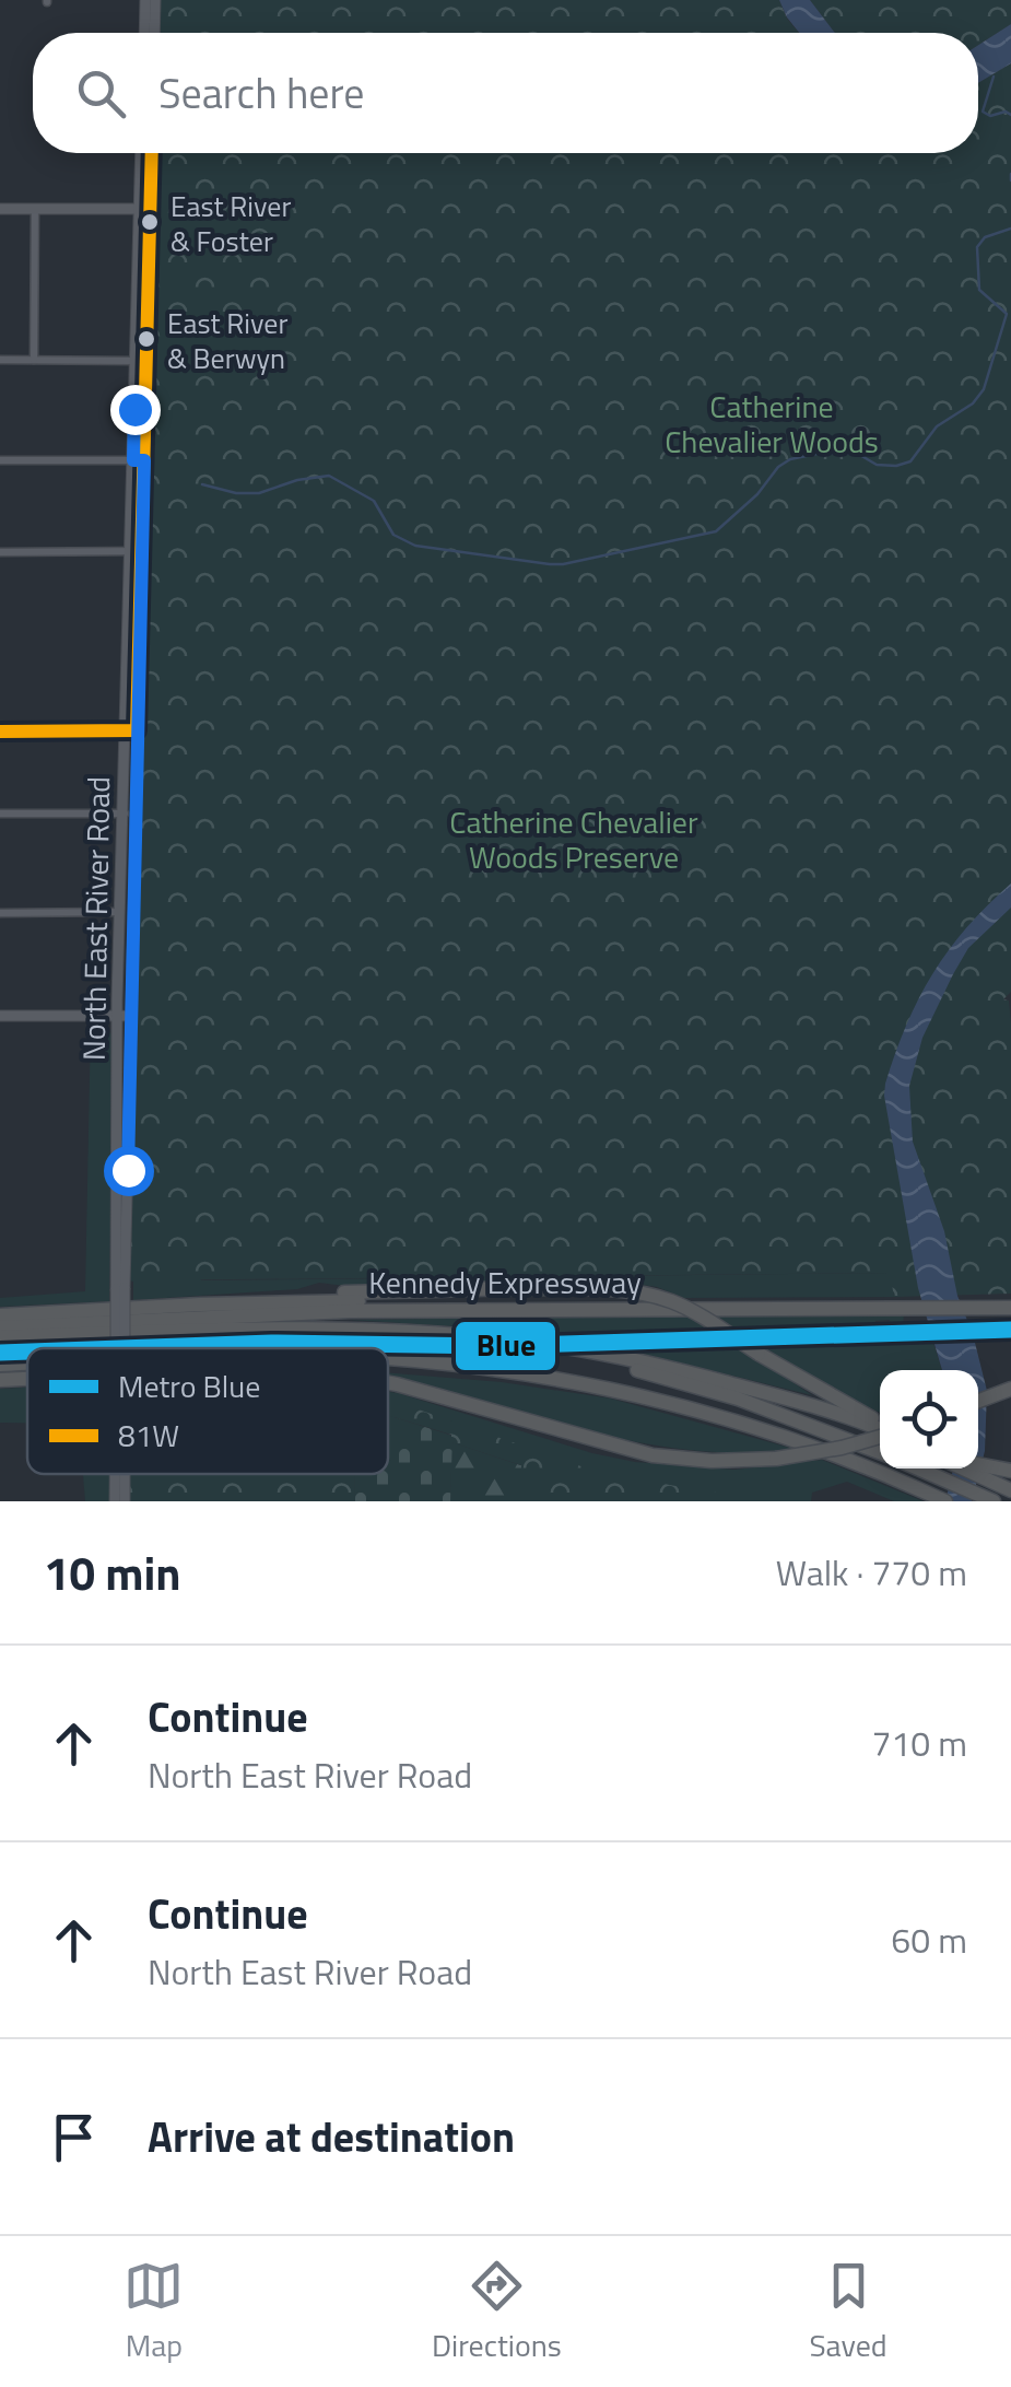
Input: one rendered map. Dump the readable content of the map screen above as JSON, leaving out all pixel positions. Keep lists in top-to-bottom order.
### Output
{
  "streets": {
    "highway": ["Kennedy Expressway"],
    "main road": ["North East River Road"]
  },
  "parks": ["Catherine Chevalier Woods", "Catherine Chevalier Woods Preserve"],
  "places": ["East River & Foster", "East River & Berwyn"],
  "lines": ["transit line 81W", "metro line Blue"],
  "legend": ["Metro Blue", "81W"],
  "page": {
    "search": "Search here",
    "heading": ["10 min", "Walk · 770 m"],
    "list": [
      ["Continue", "North East River Road", "710 m"],
      ["Continue", "North East River Road", "60 m"],
      "Arrive at destination"
    ],
    "nav": ["Map", "Directions", "Saved"]
  }
}
